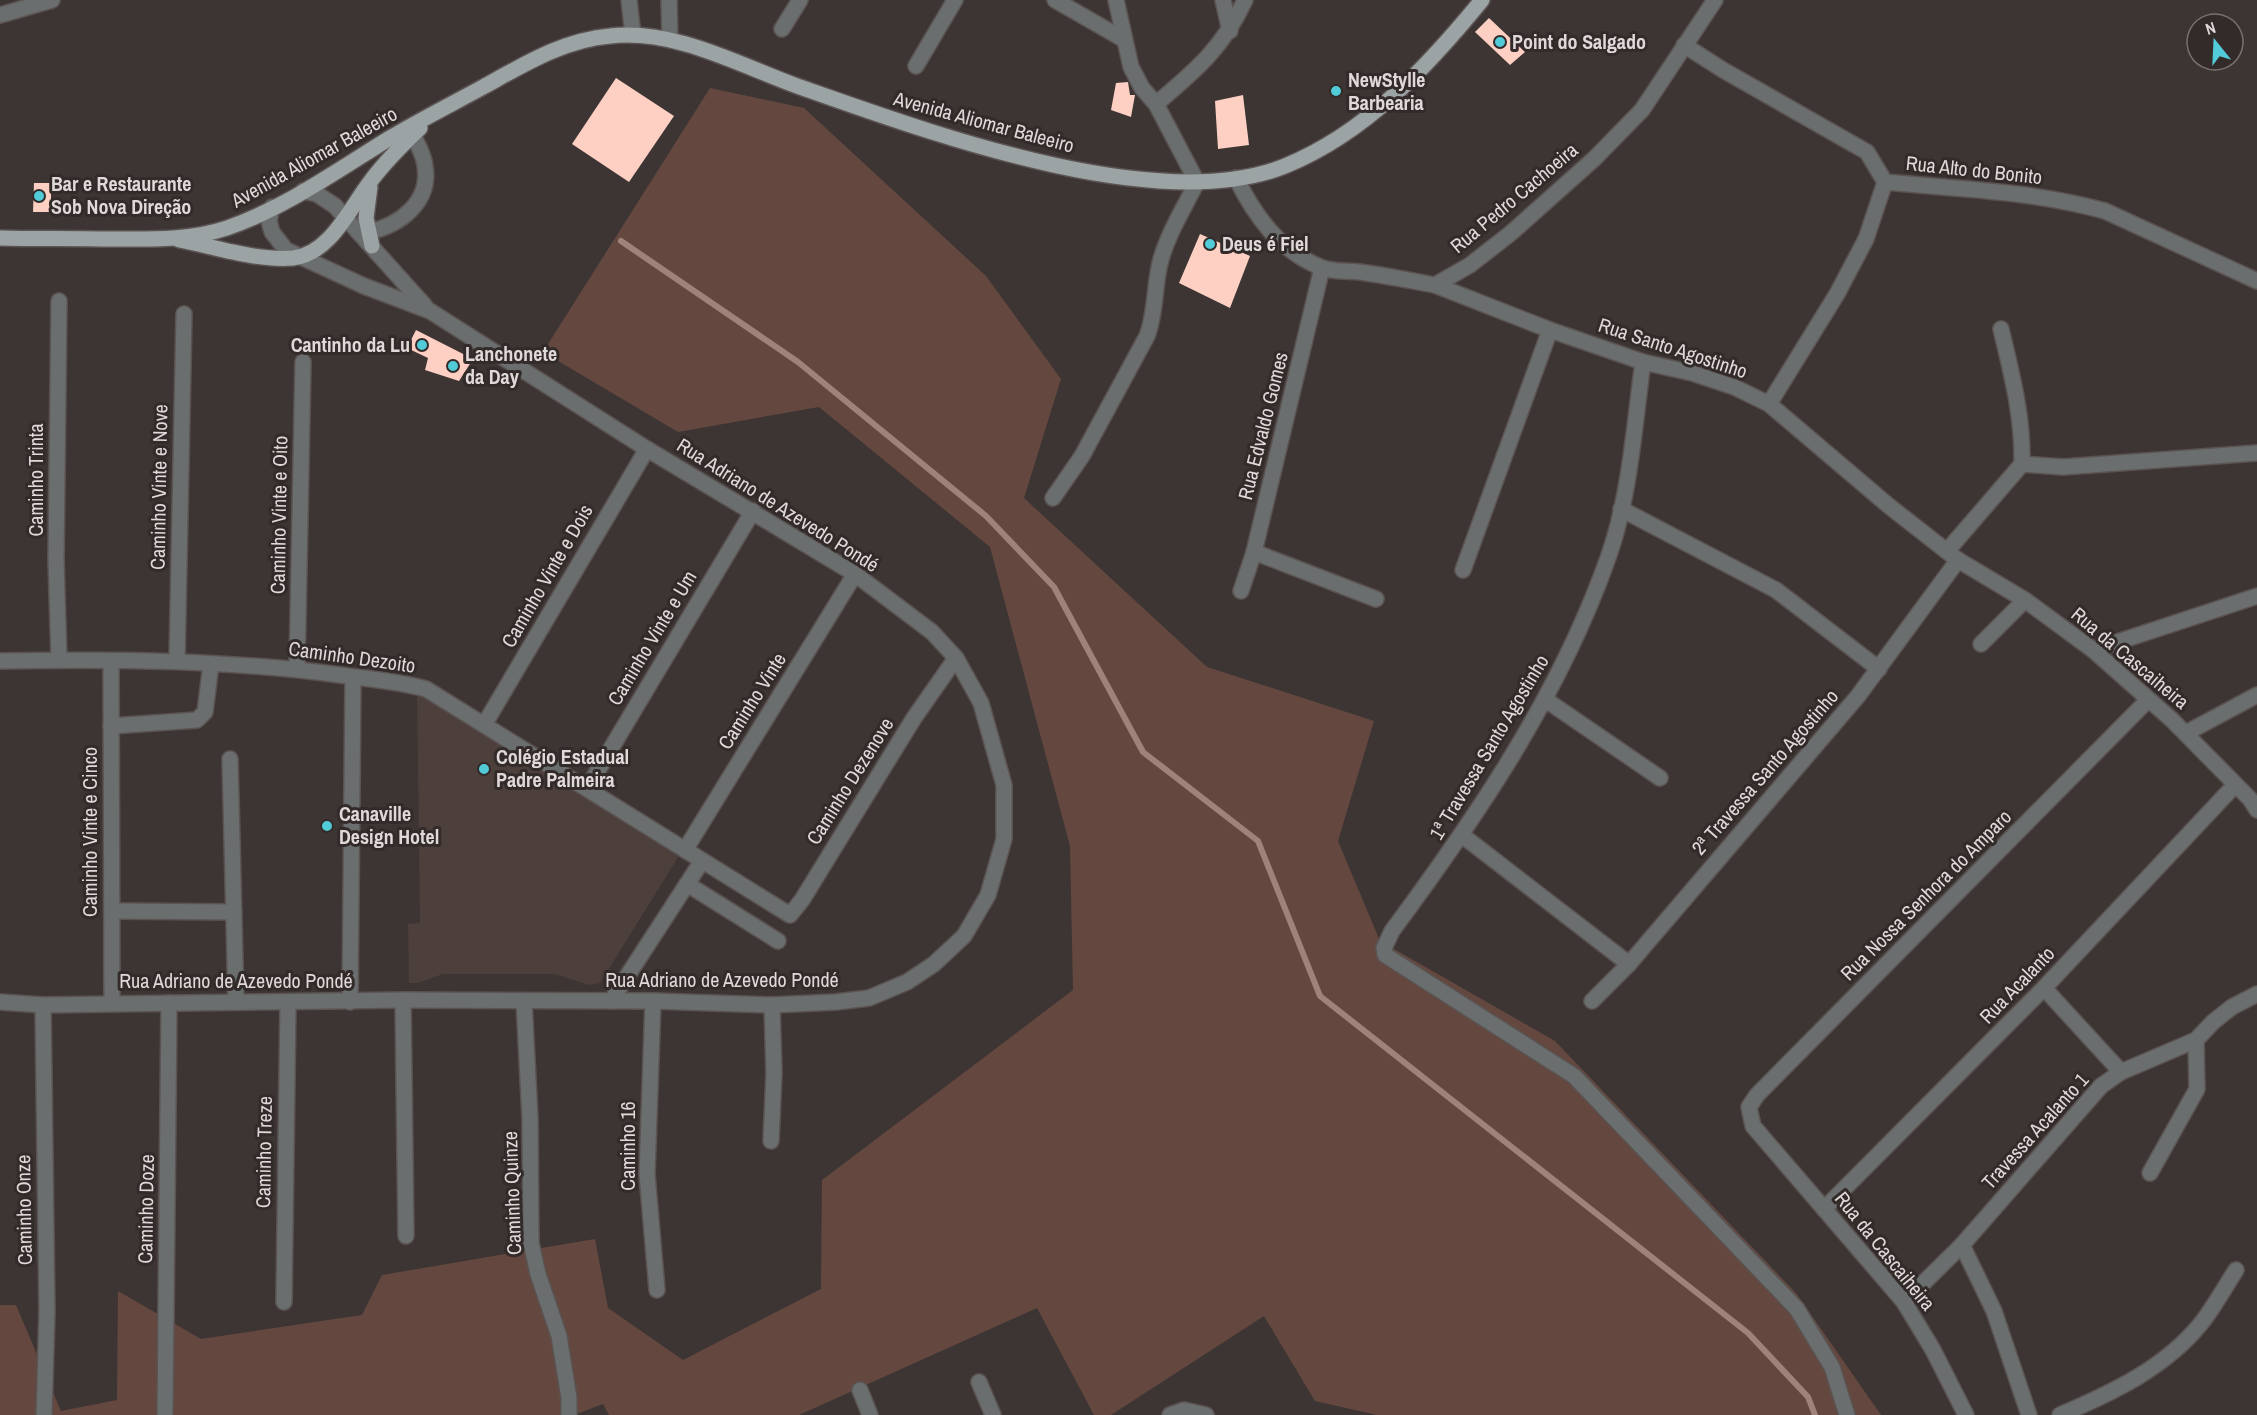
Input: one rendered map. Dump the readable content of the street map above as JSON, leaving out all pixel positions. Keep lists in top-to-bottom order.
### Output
{
  "streets": {
    "main road": ["Avenida Aliomar Baleeiro"],
    "street": [
      "Rua Alto do Bonito",
      "Rua Pedro Cachoeira",
      "Rua Santo Agostinho",
      "Rua Edvaldo Gomes",
      "Caminho Trinta",
      "Caminho Vinte e Nove",
      "Rua Adriano de Azevedo Pondé",
      "Caminho Vinte e Oito",
      "Caminho Vinte e Dois",
      "Caminho Vinte e Um",
      "Caminho Dezoito",
      "Rua da Cascaiheira",
      "Caminho Vinte",
      "1ª Travessa Santo Agostinho",
      "2ª Travessa Santo Agostinho",
      "Caminho Dezenove",
      "Caminho Vinte e Cinco",
      "Rua Nossa Senhora do Amparo",
      "Rua Acalanto",
      "Travessa Acalanto 1",
      "Caminho 16",
      "Caminho Treze",
      "Caminho Quinze",
      "Caminho Doze",
      "Caminho Onze"
    ]
  },
  "crossings": [
    ["Avenida Aliomar Baleeiro", "Rua Adriano de Azevedo Pondé"],
    ["Rua Alto do Bonito", "Rua Santo Agostinho"],
    ["Rua Pedro Cachoeira", "Rua Santo Agostinho"],
    ["Rua Santo Agostinho", "Rua da Cascaiheira"],
    ["Rua Santo Agostinho", "1ª Travessa Santo Agostinho"],
    ["Rua Santo Agostinho", "2ª Travessa Santo Agostinho"],
    ["Caminho Trinta", "Caminho Dezoito"],
    ["Caminho Vinte e Nove", "Caminho Dezoito"],
    ["Rua Adriano de Azevedo Pondé", "Caminho Vinte e Dois"],
    ["Rua Adriano de Azevedo Pondé", "Caminho Vinte e Um"],
    ["Rua Adriano de Azevedo Pondé", "Caminho Vinte"],
    ["Rua Adriano de Azevedo Pondé", "Caminho Dezenove"],
    ["Rua Adriano de Azevedo Pondé", "Caminho Vinte e Cinco"],
    ["Rua Adriano de Azevedo Pondé", "Caminho 16"],
    ["Rua Adriano de Azevedo Pondé", "Caminho Treze"],
    ["Rua Adriano de Azevedo Pondé", "Caminho Quinze"],
    ["Rua Adriano de Azevedo Pondé", "Caminho Doze"],
    ["Rua Adriano de Azevedo Pondé", "Caminho Onze"],
    ["Caminho Vinte e Oito", "Caminho Dezoito"],
    ["Caminho Vinte e Dois", "Caminho Dezoito"],
    ["Caminho Vinte e Um", "Caminho Dezoito"],
    ["Caminho Dezoito", "Caminho Vinte"],
    ["Caminho Dezoito", "Caminho Dezenove"],
    ["Caminho Dezoito", "Caminho Vinte e Cinco"],
    ["Rua da Cascaiheira", "2ª Travessa Santo Agostinho"],
    ["Rua da Cascaiheira", "Rua Nossa Senhora do Amparo"],
    ["Rua da Cascaiheira", "Rua Acalanto"],
    ["Rua da Cascaiheira", "Travessa Acalanto 1"],
    ["Rua Acalanto", "Travessa Acalanto 1"]
  ],
  "places": [
    "Point do Salgado",
    "NewStylle Barbearia",
    "Bar e Restaurante Sob Nova Direção",
    "Deus é Fiel",
    "Cantinho da Lu",
    "Lanchonete da Day",
    "Colégio Estadual Padre Palmeira",
    "Canaville Design Hotel"
  ],
  "north": "top"
}
